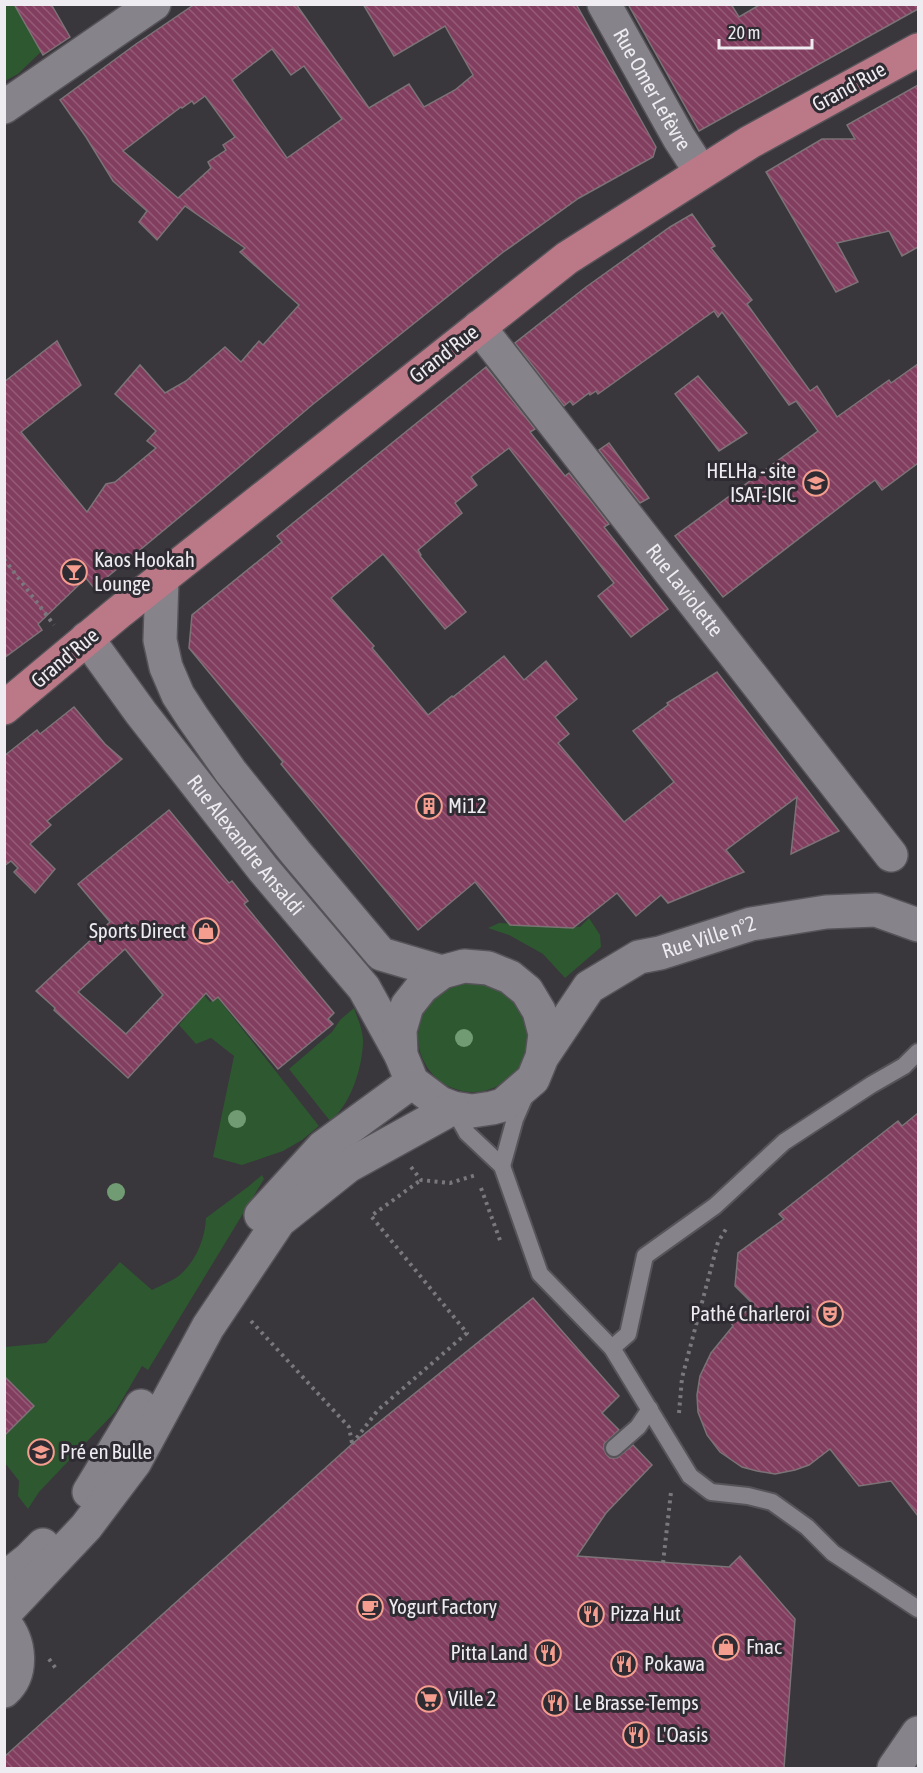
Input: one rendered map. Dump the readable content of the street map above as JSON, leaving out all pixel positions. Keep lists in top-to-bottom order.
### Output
{
  "streets": {
    "main road": ["Grand'Rue"],
    "street": [
      "Rue Omer Lefèvre",
      "Rue Laviolette",
      "Rue Alexandre Ansaldi",
      "Rue Ville n°2"
    ]
  },
  "crossings": [
    ["Grand'Rue", "Rue Omer Lefèvre"],
    ["Grand'Rue", "Rue Laviolette"],
    ["Grand'Rue", "Rue Alexandre Ansaldi"],
    ["Rue Alexandre Ansaldi", "Rue Ville n°2"]
  ],
  "places": {
    "school or university": ["HELHa - site ISAT-ISIC", "Pré en Bulle"],
    "bar": ["Kaos Hookah Lounge"],
    "building": ["Mi12"],
    "shop": ["Sports Direct", "Fnac"],
    "theatre": ["Pathé Charleroi"],
    "cafe": ["Yogurt Factory"],
    "restaurant": [
      "Pizza Hut",
      "Pitta Land",
      "Pokawa",
      "Le Brasse-Temps",
      "L'Oasis"
    ],
    "supermarket": ["Ville 2"]
  },
  "scale_bar": "20 m"
}
